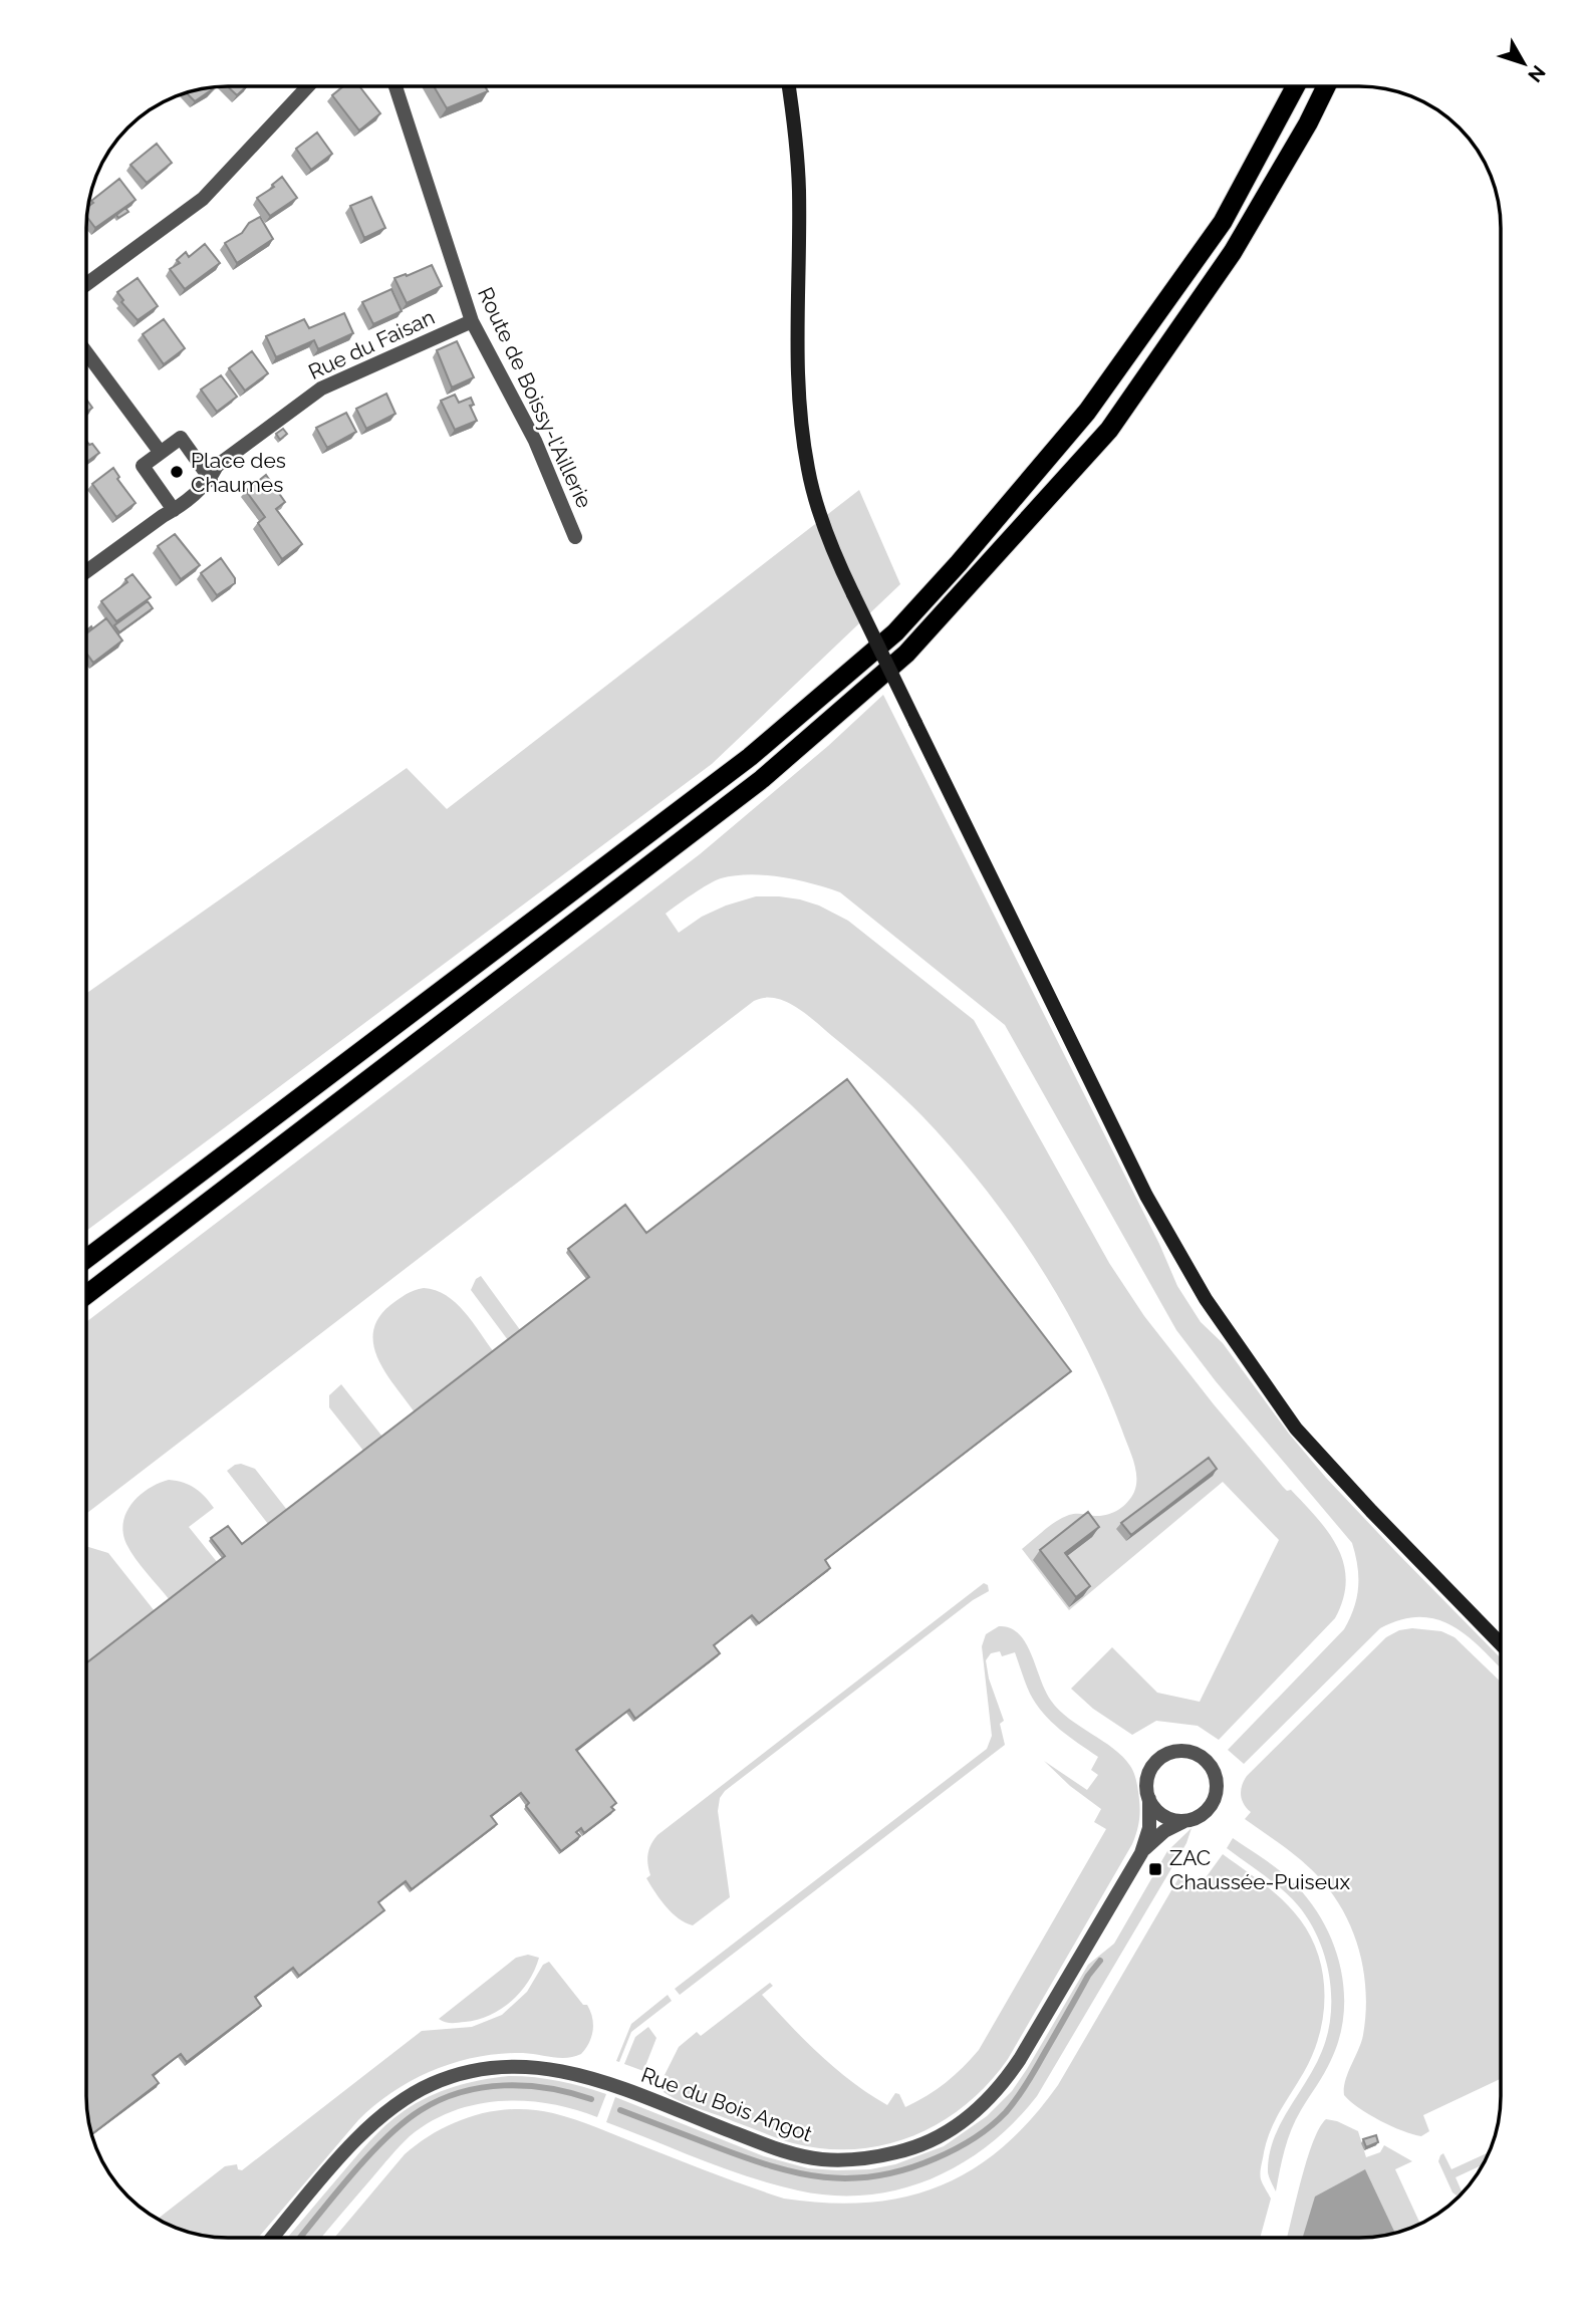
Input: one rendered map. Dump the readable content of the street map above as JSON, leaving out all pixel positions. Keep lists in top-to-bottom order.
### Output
{
  "streets": {
    "street": ["Rue du Faisan", "Route de Boissy-l'Aillerie", "Rue du Bois Angot"]
  },
  "crossings": [
    ["Rue du Faisan", "Route de Boissy-l'Aillerie"]
  ],
  "places": {
    "other": ["Place des Chaumes"],
    "transit": ["ZAC Chaussée-Puiseux"]
  },
  "north": "bottom right"
}
